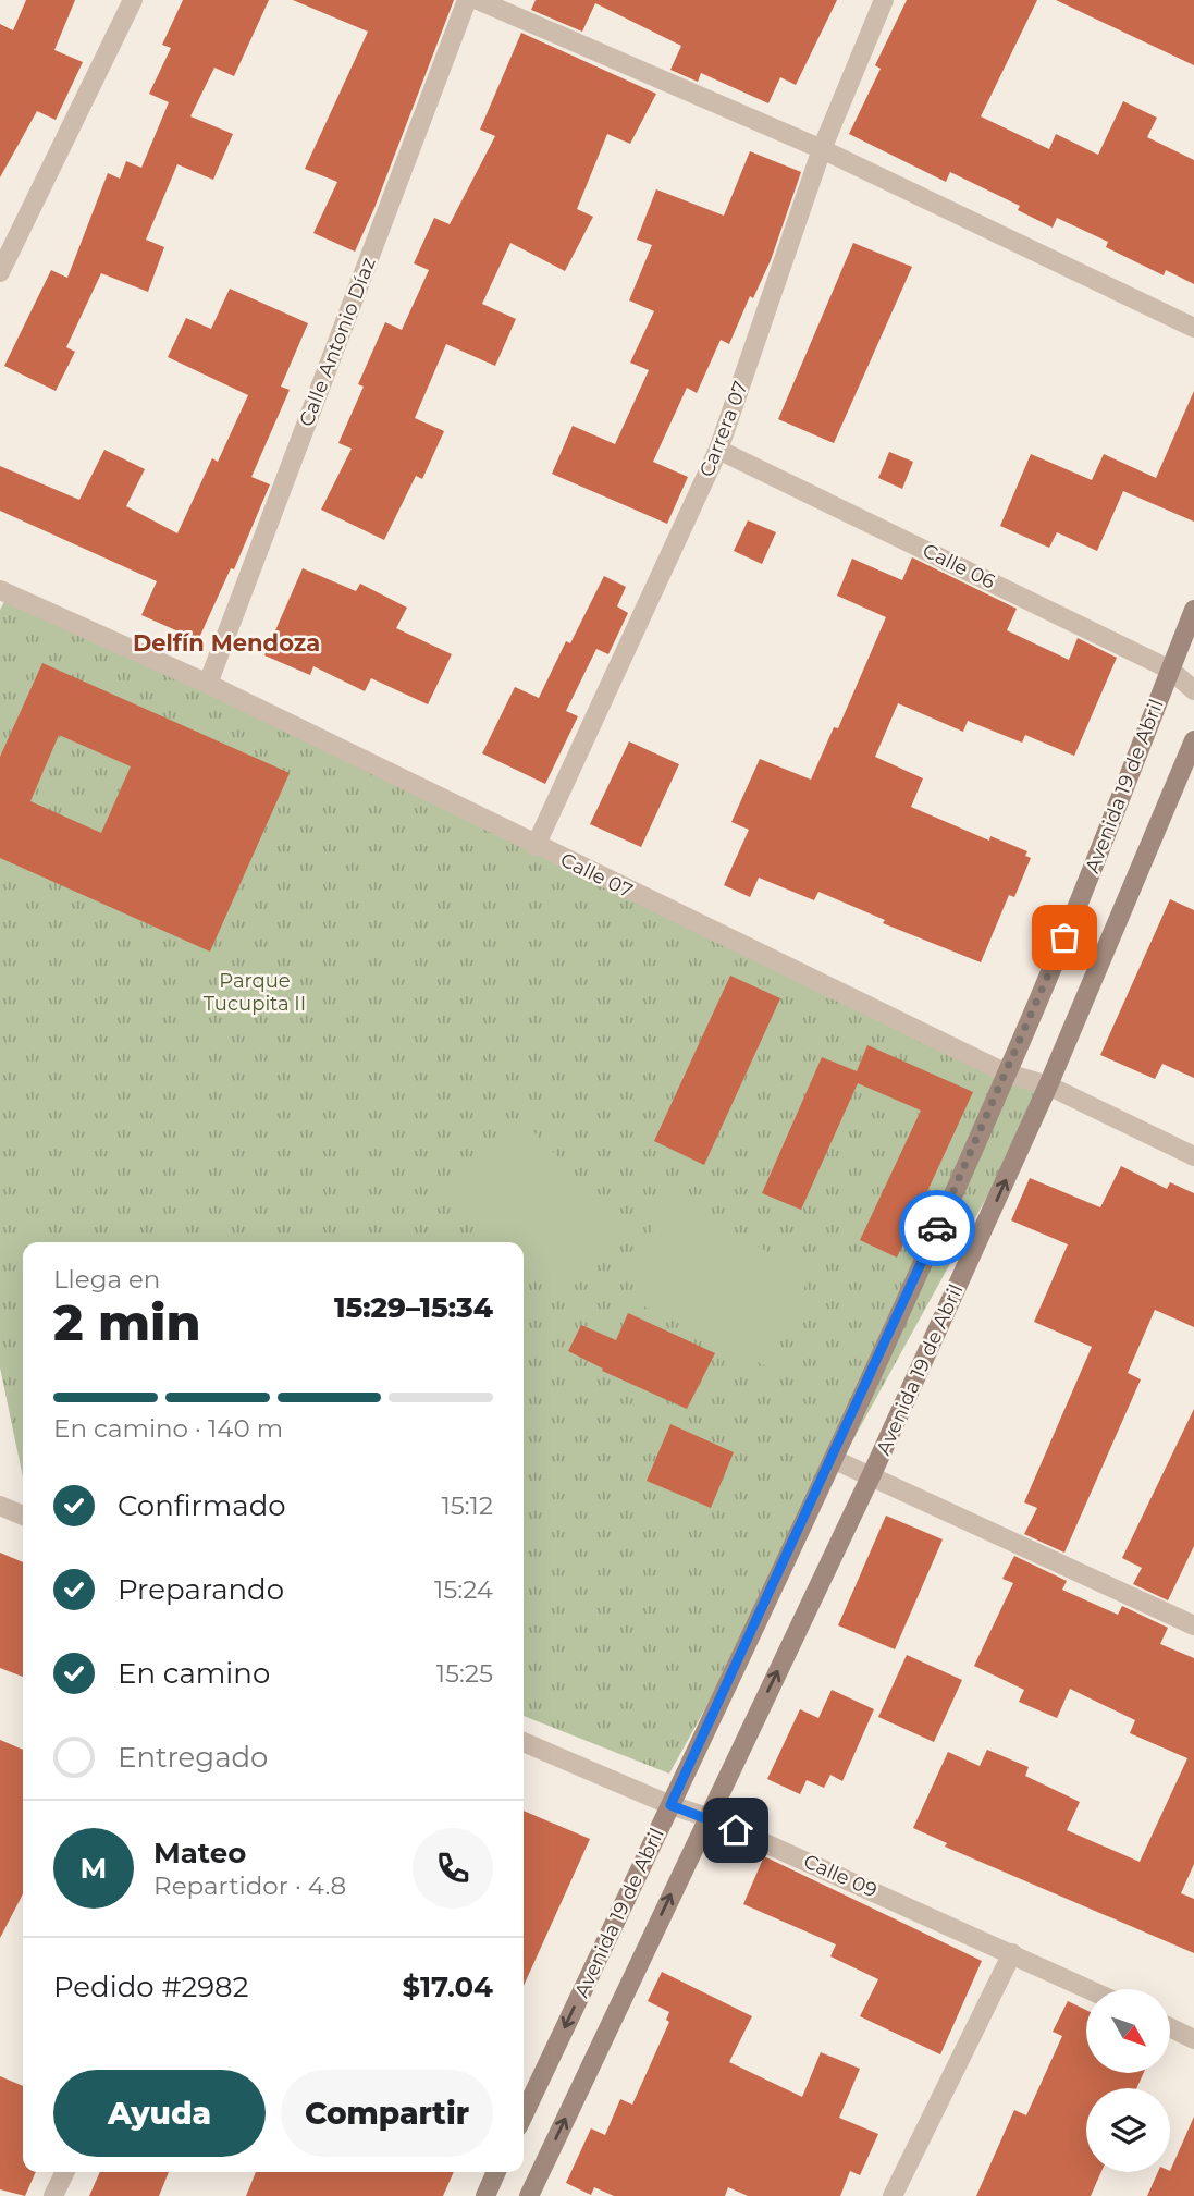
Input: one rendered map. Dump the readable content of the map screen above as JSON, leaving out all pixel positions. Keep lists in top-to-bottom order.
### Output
{
  "streets": {
    "street": [
      "Calle Antonio Díaz",
      "Carrera 07",
      "Calle 06",
      "Avenida 19 de Abril",
      "Calle 07",
      "Calle 09"
    ]
  },
  "crossings": [
    ["Calle Antonio Díaz", "Calle 07"],
    ["Carrera 07", "Calle 06"],
    ["Carrera 07", "Calle 07"],
    ["Calle 06", "Avenida 19 de Abril"],
    ["Avenida 19 de Abril", "Calle 07"],
    ["Avenida 19 de Abril", "Calle 09"]
  ],
  "districts": ["Delfín Mendoza"],
  "parks": ["Parque Tucupita II"],
  "north": "bottom right",
  "page": {
    "heading": ["2 min", "Llega en", "15:29–15:34"],
    "panel": [
      "Mateo",
      "Repartidor · 4.8",
      "Pedido #2982",
      "$17.04"
    ],
    "bar": "En camino · 140 m",
    "list": [
      ["Confirmado", "15:12"],
      ["Preparando", "15:24"],
      ["En camino", "15:25"],
      "Entregado"
    ],
    "round": "M",
    "buttons": ["Ayuda", "Compartir"]
  }
}
